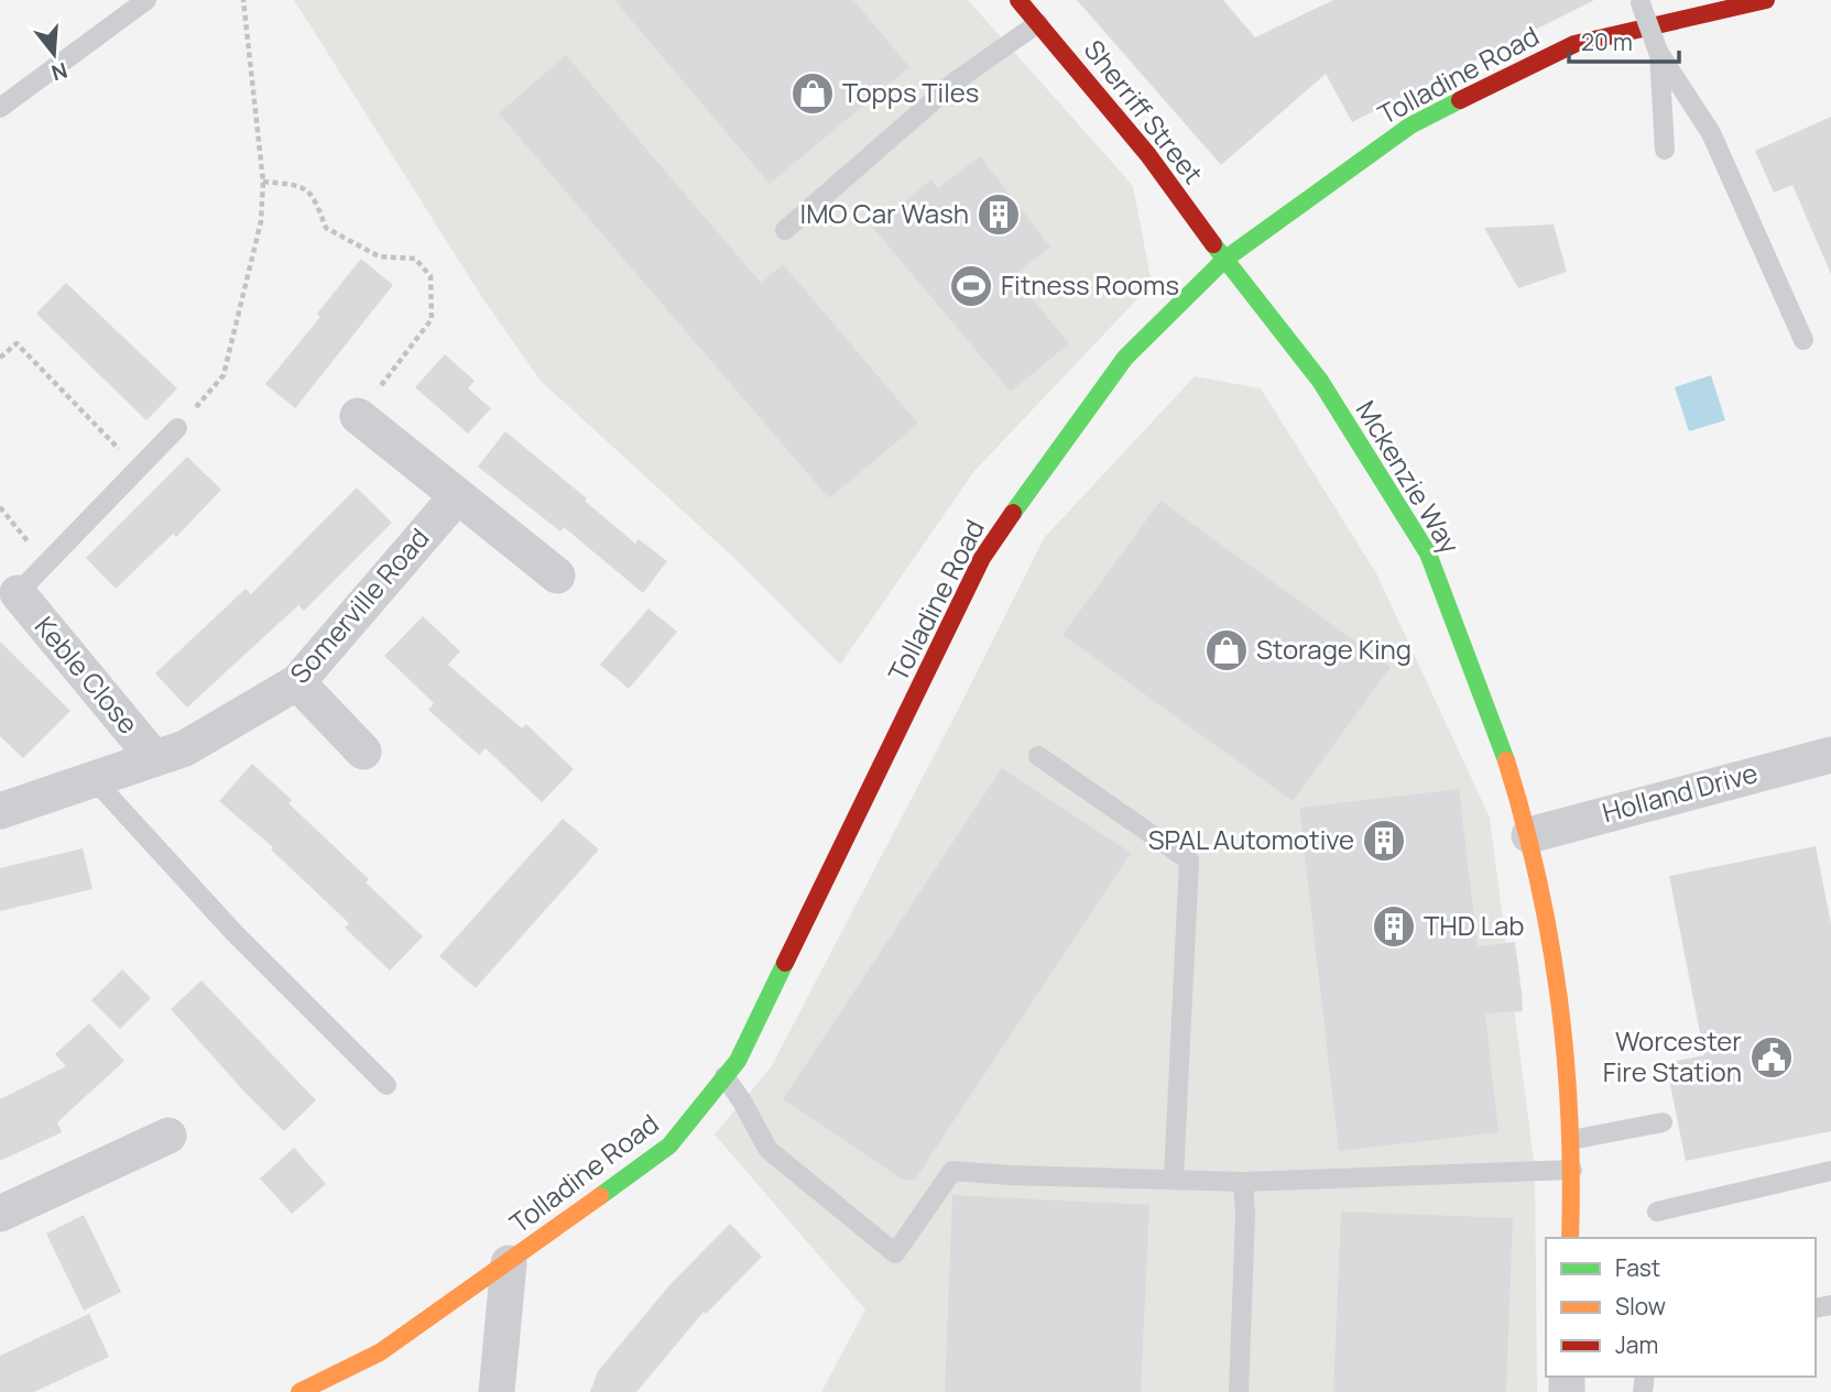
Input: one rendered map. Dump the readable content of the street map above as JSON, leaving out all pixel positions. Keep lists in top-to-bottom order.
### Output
{
  "streets": {
    "main road": ["Tolladine Road", "Sherriff Street", "Mckenzie Way"],
    "street": ["Somerville Road", "Keble Close", "Holland Drive"]
  },
  "crossings": [
    ["Tolladine Road", "Sherriff Street"],
    ["Tolladine Road", "Mckenzie Way"],
    ["Sherriff Street", "Mckenzie Way"],
    ["Mckenzie Way", "Holland Drive"],
    ["Somerville Road", "Keble Close"]
  ],
  "places": {
    "shop": ["Topps Tiles", "Storage King"],
    "building": ["IMO Car Wash", "SPAL Automotive", "THD Lab"],
    "sports": ["Fitness Rooms"],
    "public building": ["Worcester Fire Station"]
  },
  "legend": ["Fast", "Slow", "Jam"],
  "scale_bar": "20 m",
  "north": "bottom"
}
